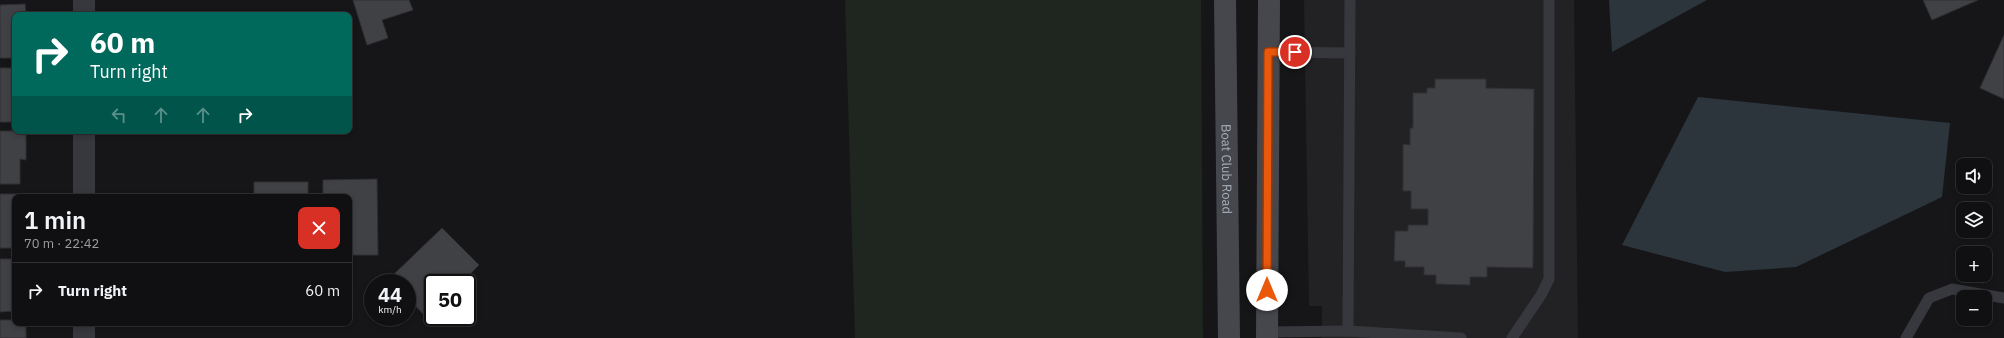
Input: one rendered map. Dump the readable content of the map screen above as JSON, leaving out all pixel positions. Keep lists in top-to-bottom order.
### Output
{
  "streets": {
    "main road": ["Boat Club Road"]
  },
  "page": {
    "turn": ["60 m", "Turn right"],
    "map_buttons": ["+", "−"],
    "heading": ["1 min", "70 m · 22:42"],
    "list": [
      {
        "name": "Turn right",
        "value": "60 m"
      }
    ],
    "speed": "44 km/h",
    "limit": "50"
  }
}
